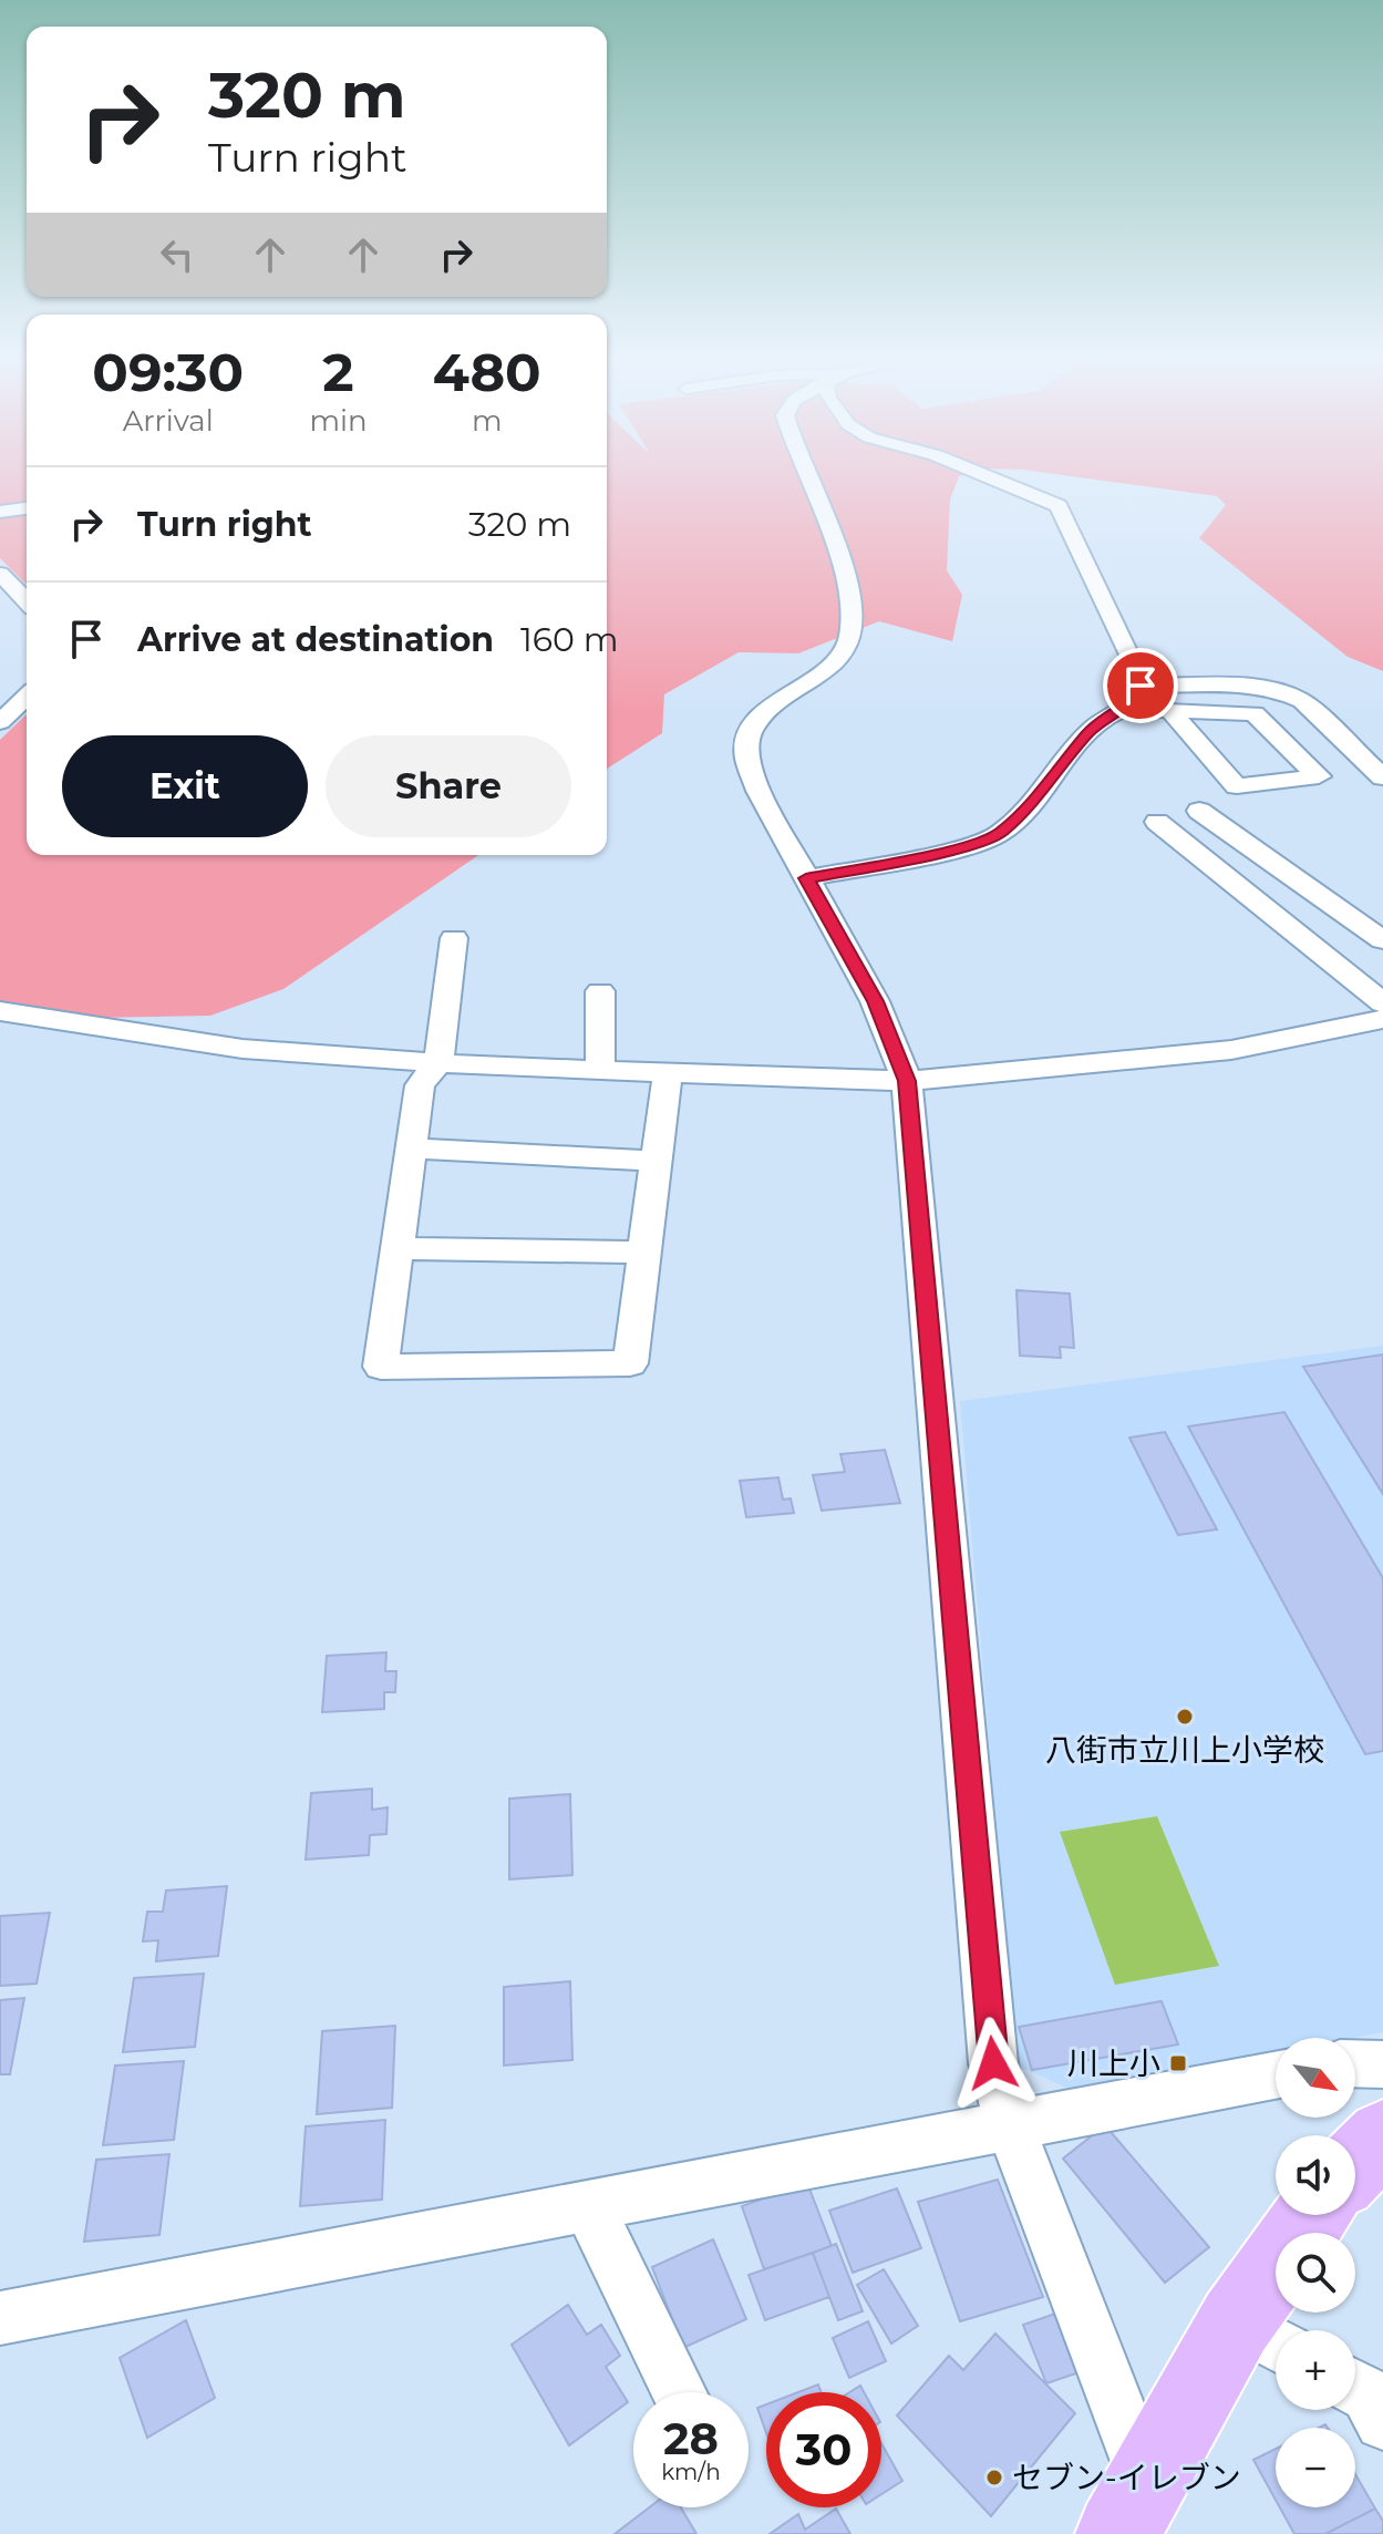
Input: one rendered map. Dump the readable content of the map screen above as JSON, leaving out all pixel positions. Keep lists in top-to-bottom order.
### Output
{
  "places": {
    "other": ["八街市立川上小学校", "セブン-イレブン"],
    "transit": ["川上小"]
  },
  "north": "bottom right",
  "page": {
    "turn": ["320 m", "Turn right"],
    "eta": [
      "09:30",
      "Arrival",
      "2",
      "min",
      "480",
      "m"
    ],
    "list": [
      {
        "name": "Turn right",
        "value": "320 m"
      },
      {
        "name": "Arrive at destination",
        "value": "160 m"
      }
    ],
    "buttons": ["Exit", "Share"],
    "map_buttons": ["+", "−"],
    "speed": "28 km/h",
    "limit": "30"
  }
}
